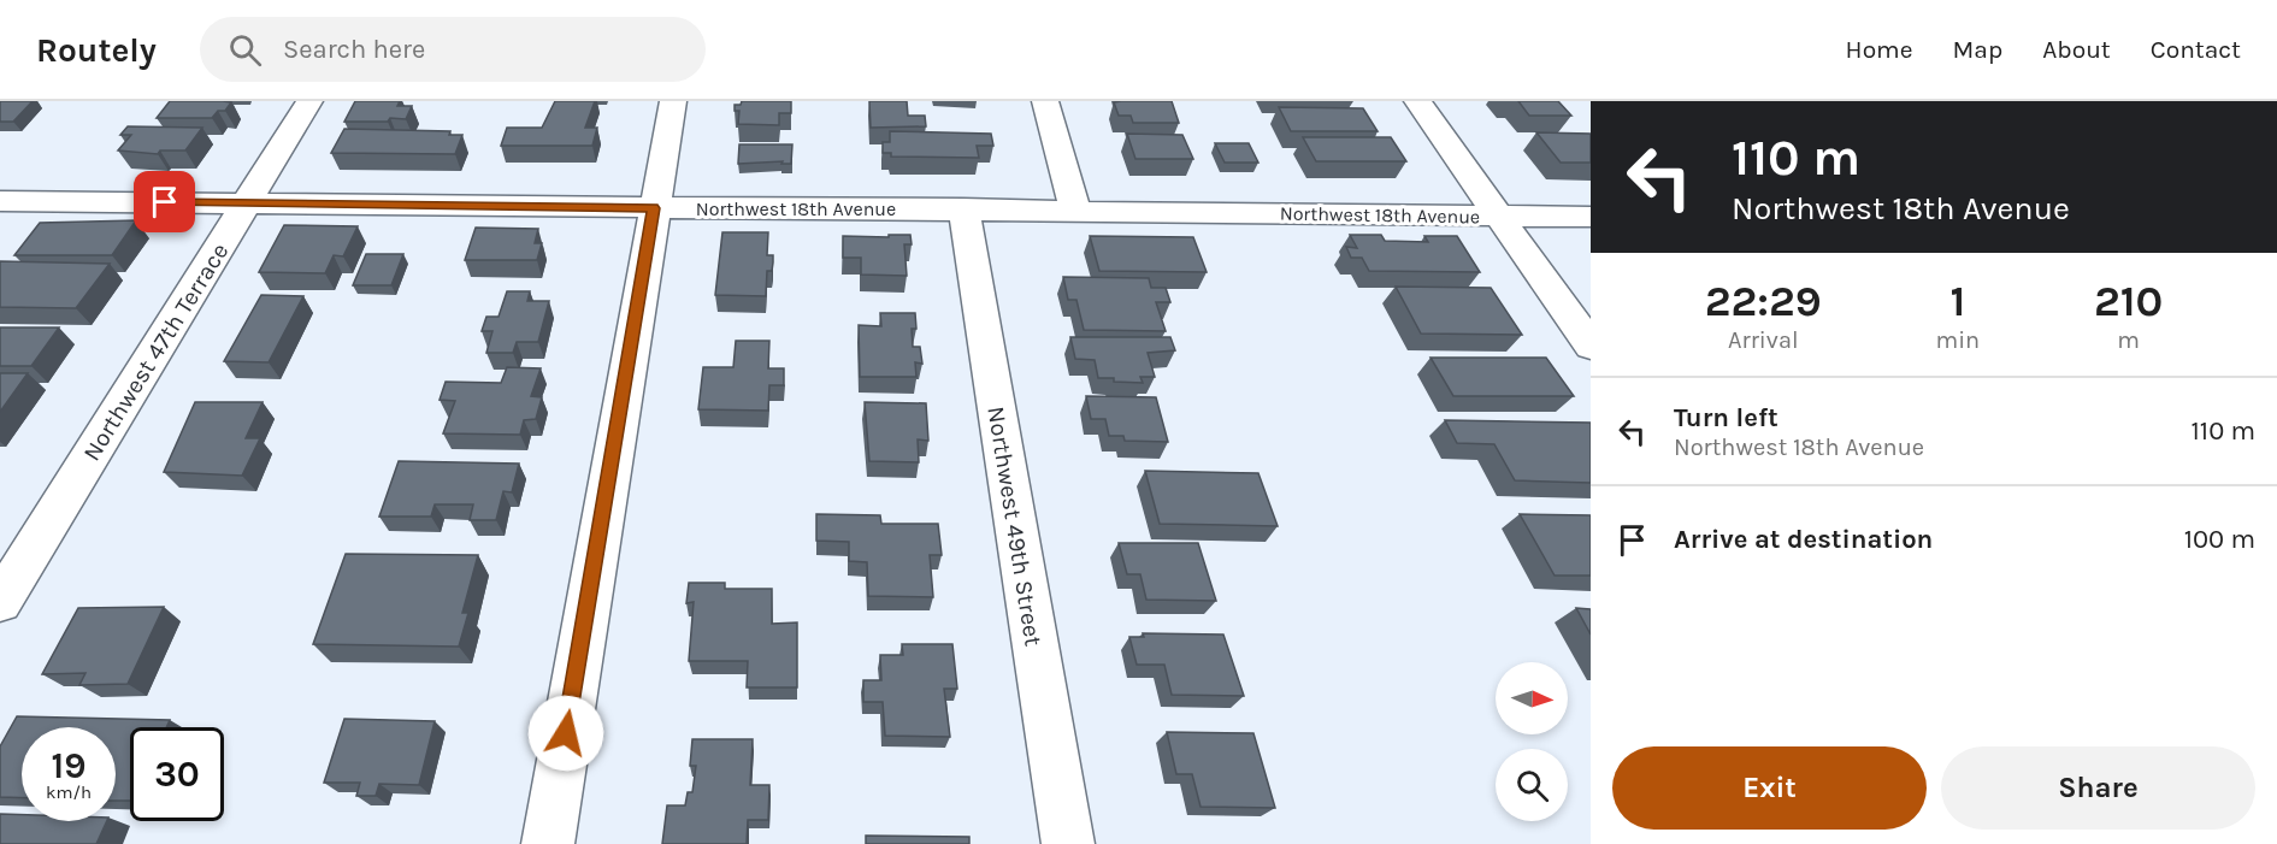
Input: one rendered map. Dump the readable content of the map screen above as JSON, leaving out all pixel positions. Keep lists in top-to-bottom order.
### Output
{
  "streets": {
    "street": ["Northwest 18th Avenue", "Northwest 47th Terrace", "Northwest 49th Street"]
  },
  "crossings": [
    ["Northwest 18th Avenue", "Northwest 47th Terrace"],
    ["Northwest 18th Avenue", "Northwest 49th Street"]
  ],
  "north": "right",
  "page": {
    "header": "Routely",
    "search": "Search here",
    "nav": [
      "Home",
      "Map",
      "About",
      "Contact"
    ],
    "turn": ["110 m", "Northwest 18th Avenue"],
    "eta": [
      "22:29",
      "Arrival",
      "1",
      "min",
      "210",
      "m"
    ],
    "list": [
      {
        "name": "Turn left",
        "note": "Northwest 18th Avenue",
        "value": "110 m"
      },
      {
        "name": "Arrive at destination",
        "value": "100 m"
      }
    ],
    "speed": "19 km/h",
    "limit": "30",
    "buttons": ["Exit", "Share"]
  }
}
